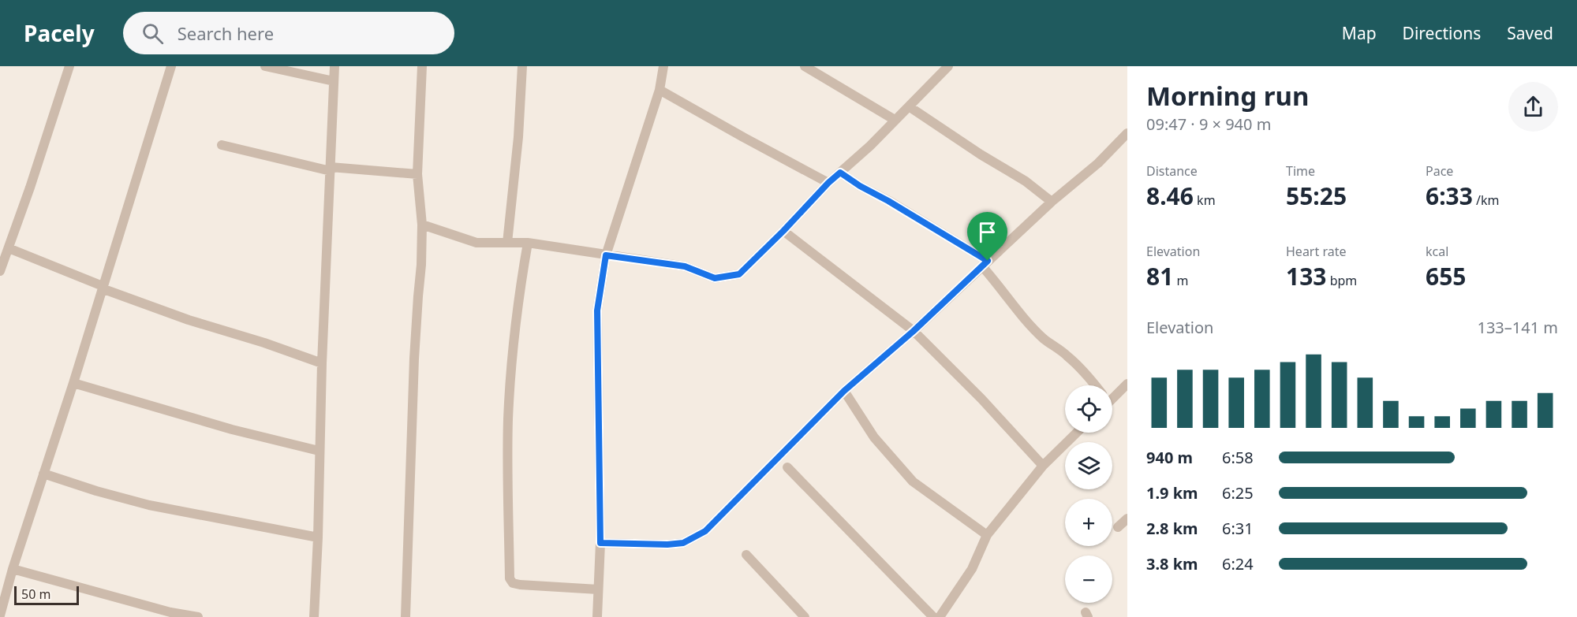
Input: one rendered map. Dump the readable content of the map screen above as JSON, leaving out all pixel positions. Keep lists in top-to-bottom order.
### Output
{
  "scale_bar": "50 m",
  "page": {
    "header": "Pacely",
    "search": "Search here",
    "nav": ["Map", "Directions", "Saved"],
    "heading": ["Morning run", "09:47 · 9 × 940 m"],
    "stats": [
      ["Distance", "8.46 km"],
      ["Time", "55:25"],
      ["Pace", "6:33 /km"],
      ["Elevation", "81 m"],
      ["Heart rate", "133 bpm"],
      ["kcal", "655"]
    ],
    "chart": ["Elevation", "133–141 m"],
    "map_buttons": ["+", "−"],
    "list": [
      {
        "name": "940 m",
        "note": "6:58"
      },
      {
        "name": "1.9 km",
        "note": "6:25"
      },
      {
        "name": "2.8 km",
        "note": "6:31"
      },
      {
        "name": "3.8 km",
        "note": "6:24"
      }
    ],
    "scale": "50 m"
  }
}
